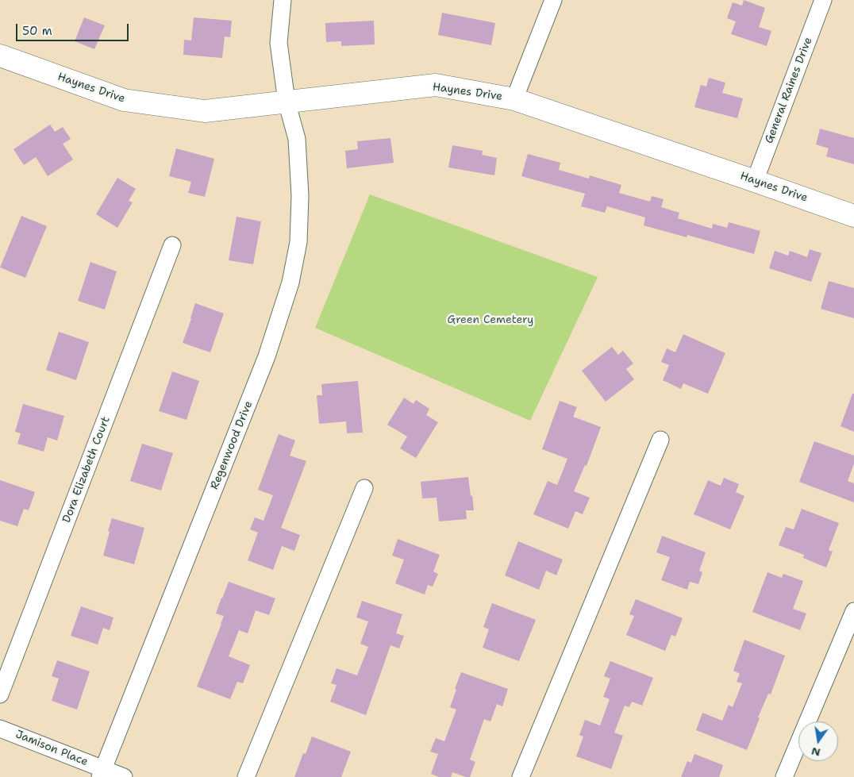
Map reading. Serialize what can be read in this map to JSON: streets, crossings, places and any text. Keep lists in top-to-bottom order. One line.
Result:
{"streets":{"street":["Haynes Drive","General Raines Drive","Regenwood Drive","Dora Elizabeth Court","Jamison Place"]},"crossings":[["Haynes Drive","General Raines Drive"],["Haynes Drive","Regenwood Drive"],["Regenwood Drive","Jamison Place"]],"parks":["Green Cemetery"],"scale_bar":"50 m","north":"bottom"}
